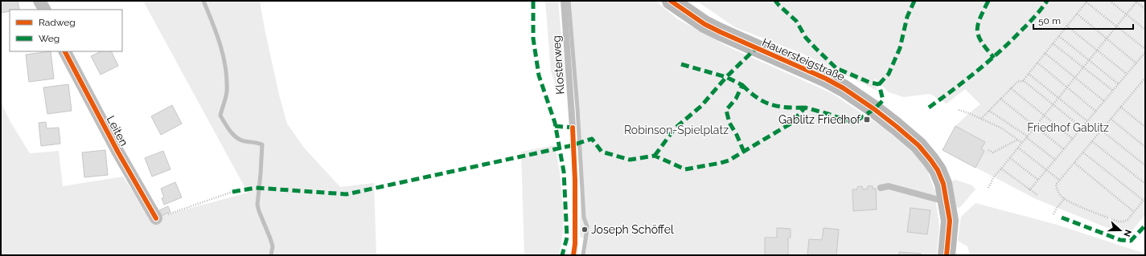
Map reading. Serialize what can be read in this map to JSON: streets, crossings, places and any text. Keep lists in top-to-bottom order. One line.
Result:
{"streets":{"street":["Hauersteigstraße","Leiten"],"lane":["Klosterweg"]},"parks":["Friedhof Gablitz","Robinson-Spielplatz"],"places":{"transit":["Gablitz Friedhof"],"other":["Joseph Schöffel"]},"legend":["Radweg","Weg"],"scale_bar":"50 m","north":"right"}
